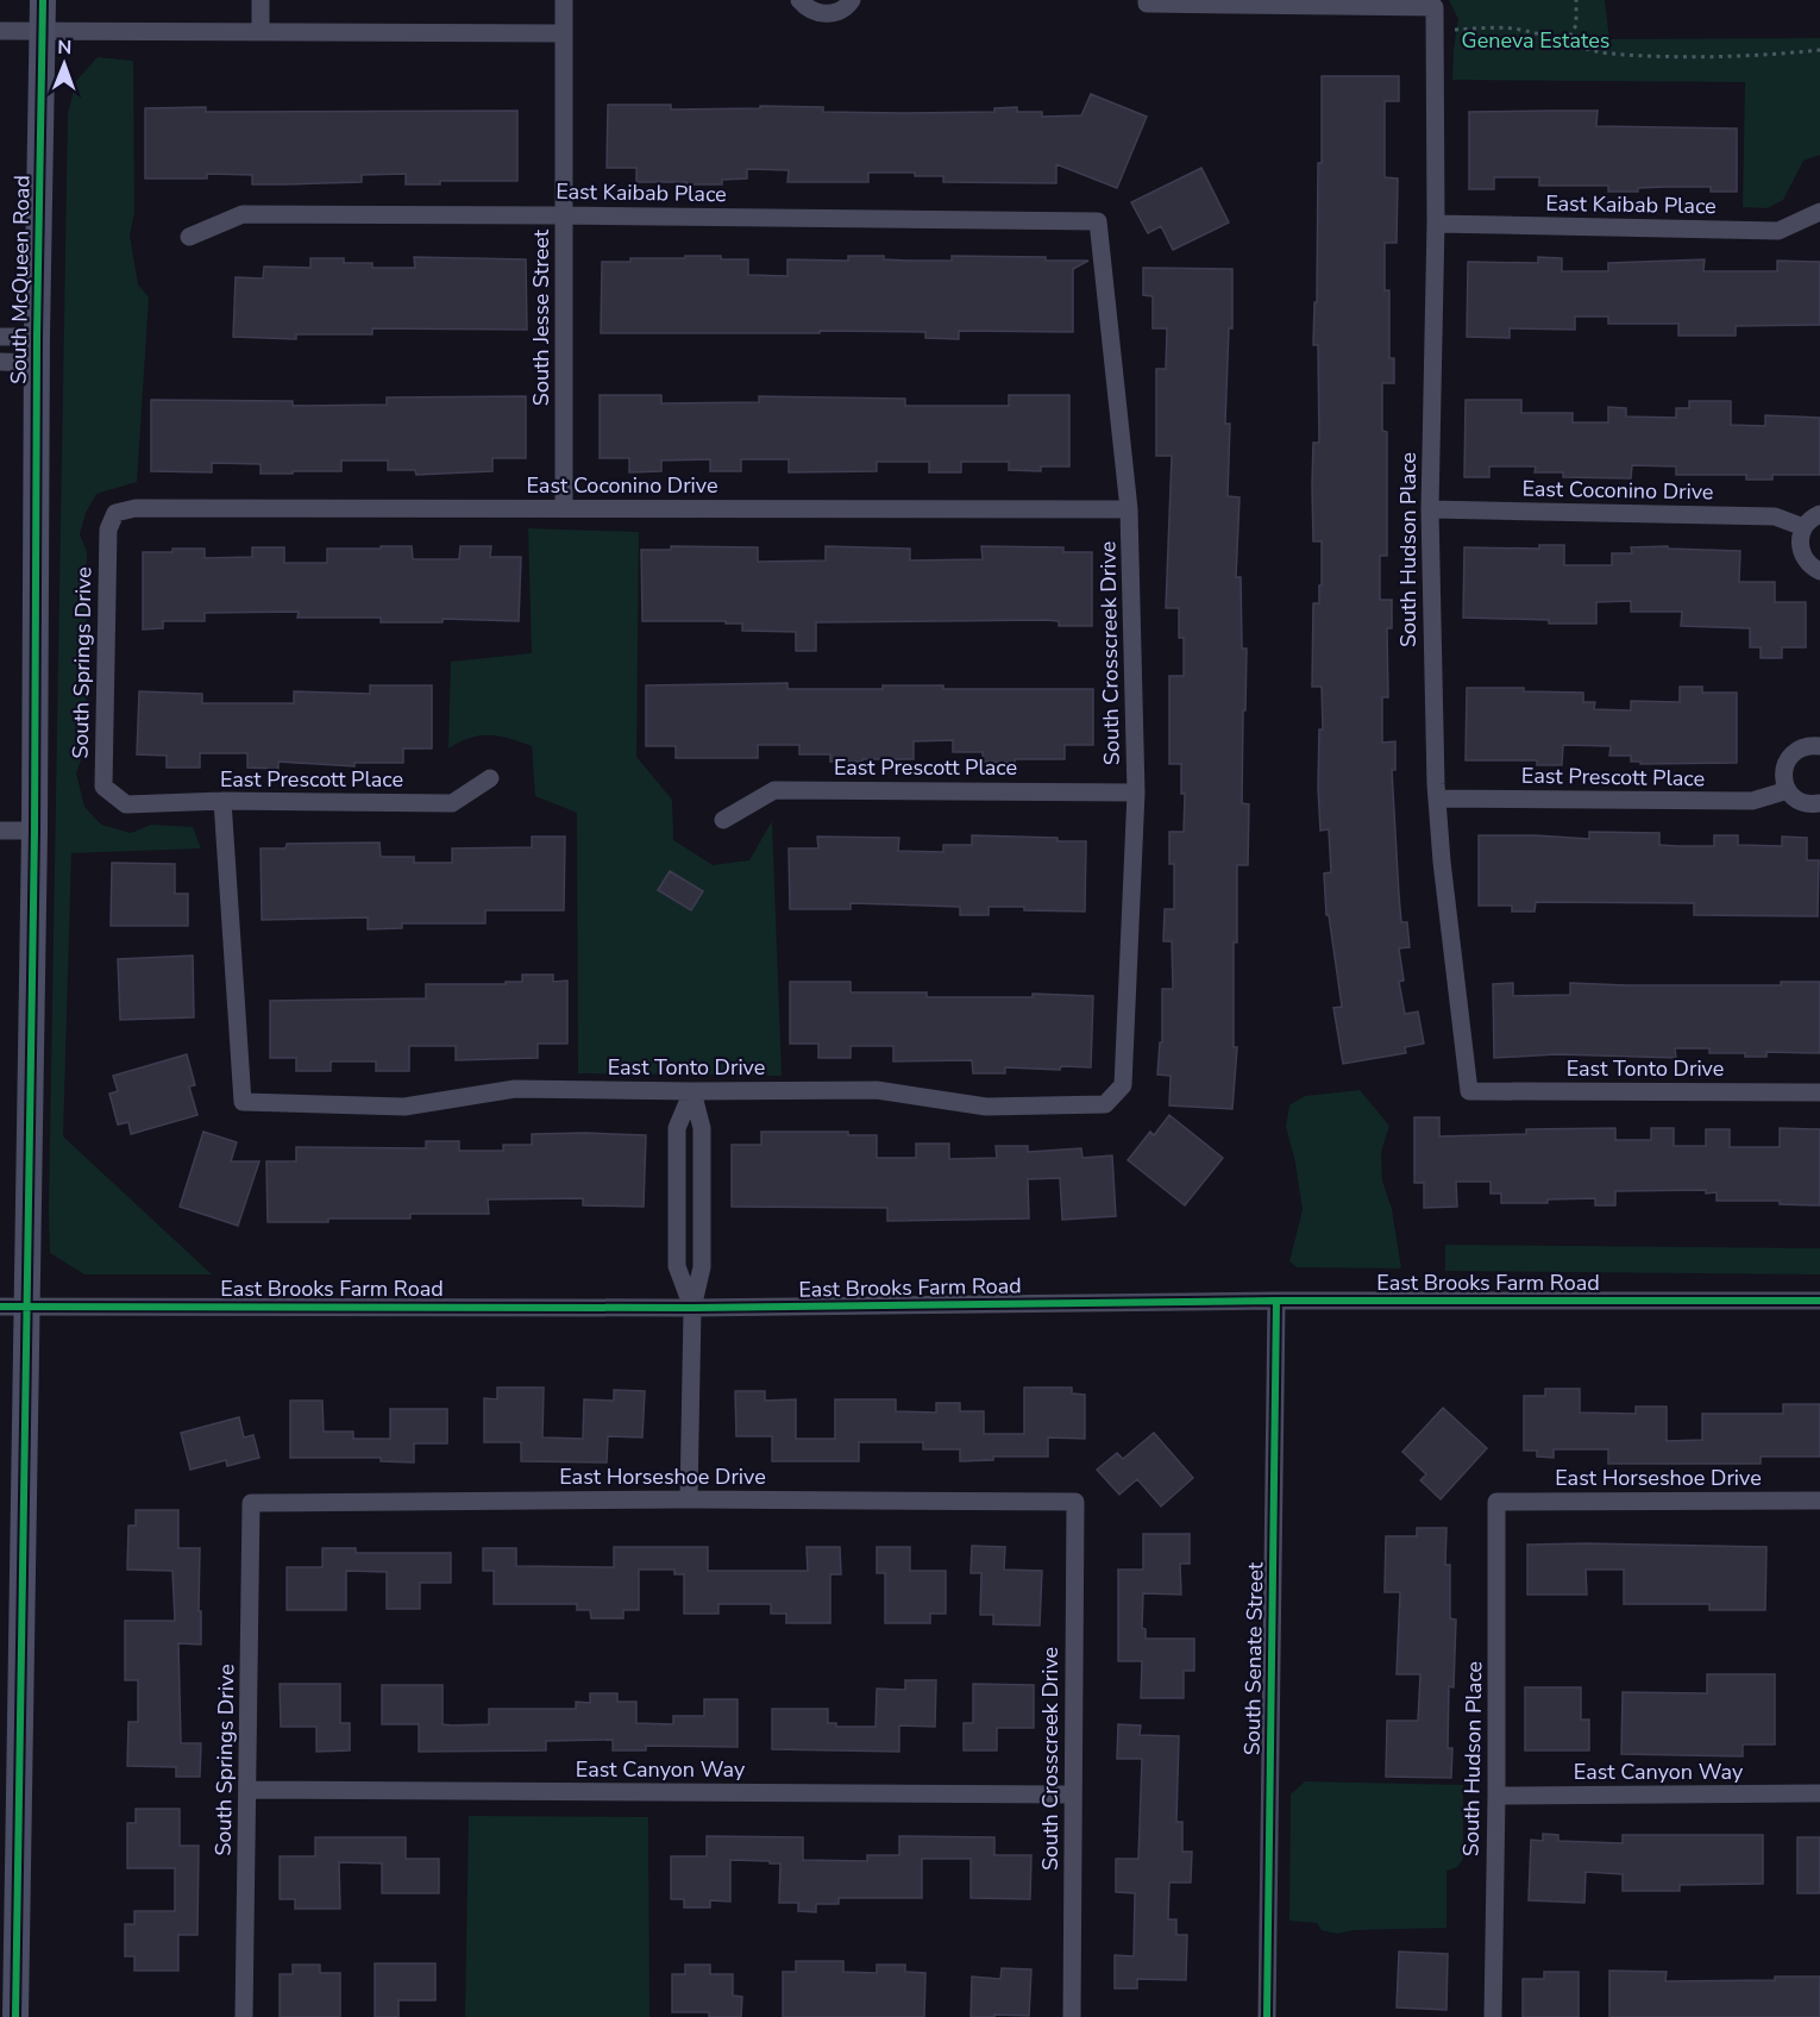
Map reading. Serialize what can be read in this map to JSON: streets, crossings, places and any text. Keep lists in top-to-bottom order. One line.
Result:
{"streets":{"main road":["South McQueen Road"],"street":["East Kaibab Place","South Jesse Street","East Coconino Drive","South Hudson Place","South Crosscreek Drive","South Springs Drive","East Prescott Place","East Tonto Drive","East Brooks Farm Road","East Horseshoe Drive","South Senate Street","East Canyon Way"]},"crossings":[["East Kaibab Place","South Jesse Street"],["East Kaibab Place","South Hudson Place"],["East Kaibab Place","South Crosscreek Drive"],["South McQueen Road","East Brooks Farm Road"],["South Jesse Street","East Coconino Drive"],["East Coconino Drive","South Hudson Place"],["East Coconino Drive","South Crosscreek Drive"],["East Coconino Drive","South Springs Drive"],["South Hudson Place","East Prescott Place"],["South Hudson Place","East Tonto Drive"],["South Hudson Place","East Horseshoe Drive"],["South Hudson Place","East Canyon Way"],["South Crosscreek Drive","East Prescott Place"],["South Crosscreek Drive","East Tonto Drive"],["South Crosscreek Drive","East Horseshoe Drive"],["South Crosscreek Drive","East Canyon Way"],["South Springs Drive","East Prescott Place"],["South Springs Drive","East Horseshoe Drive"],["South Springs Drive","East Canyon Way"],["East Prescott Place","East Tonto Drive"],["East Brooks Farm Road","South Senate Street"]],"parks":["Geneva Estates"],"north":"top"}
